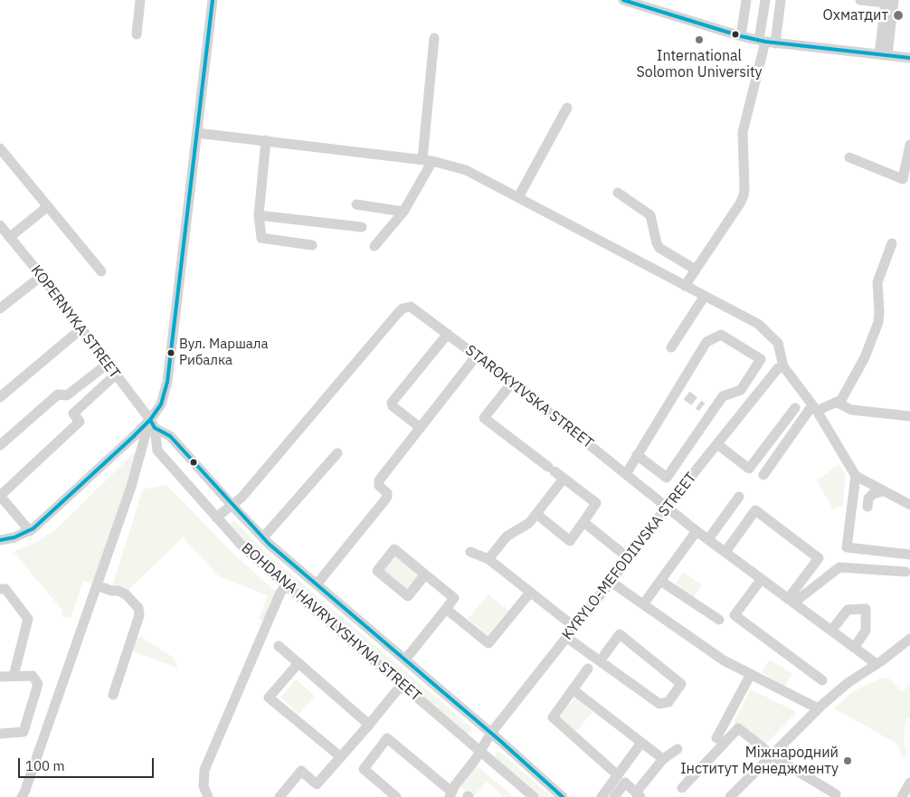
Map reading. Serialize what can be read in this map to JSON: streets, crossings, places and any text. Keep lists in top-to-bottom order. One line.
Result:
{"streets":{"street":["KOPERNYKA STREET","STAROKYIVSKA STREET","KYRYLO-MEFODIIVSKA STREET","BOHDANA HAVRYLYSHYNA STREET"]},"crossings":[["KOPERNYKA STREET","BOHDANA HAVRYLYSHYNA STREET"],["STAROKYIVSKA STREET","KYRYLO-MEFODIIVSKA STREET"],["STAROKYIVSKA STREET","BOHDANA HAVRYLYSHYNA STREET"],["KYRYLO-MEFODIIVSKA STREET","BOHDANA HAVRYLYSHYNA STREET"]],"places":["Охматдит","International Solomon University","Вул. Маршала Рибалка","Міжнародний Інститут Менеджменту"],"scale_bar":"100 m"}
